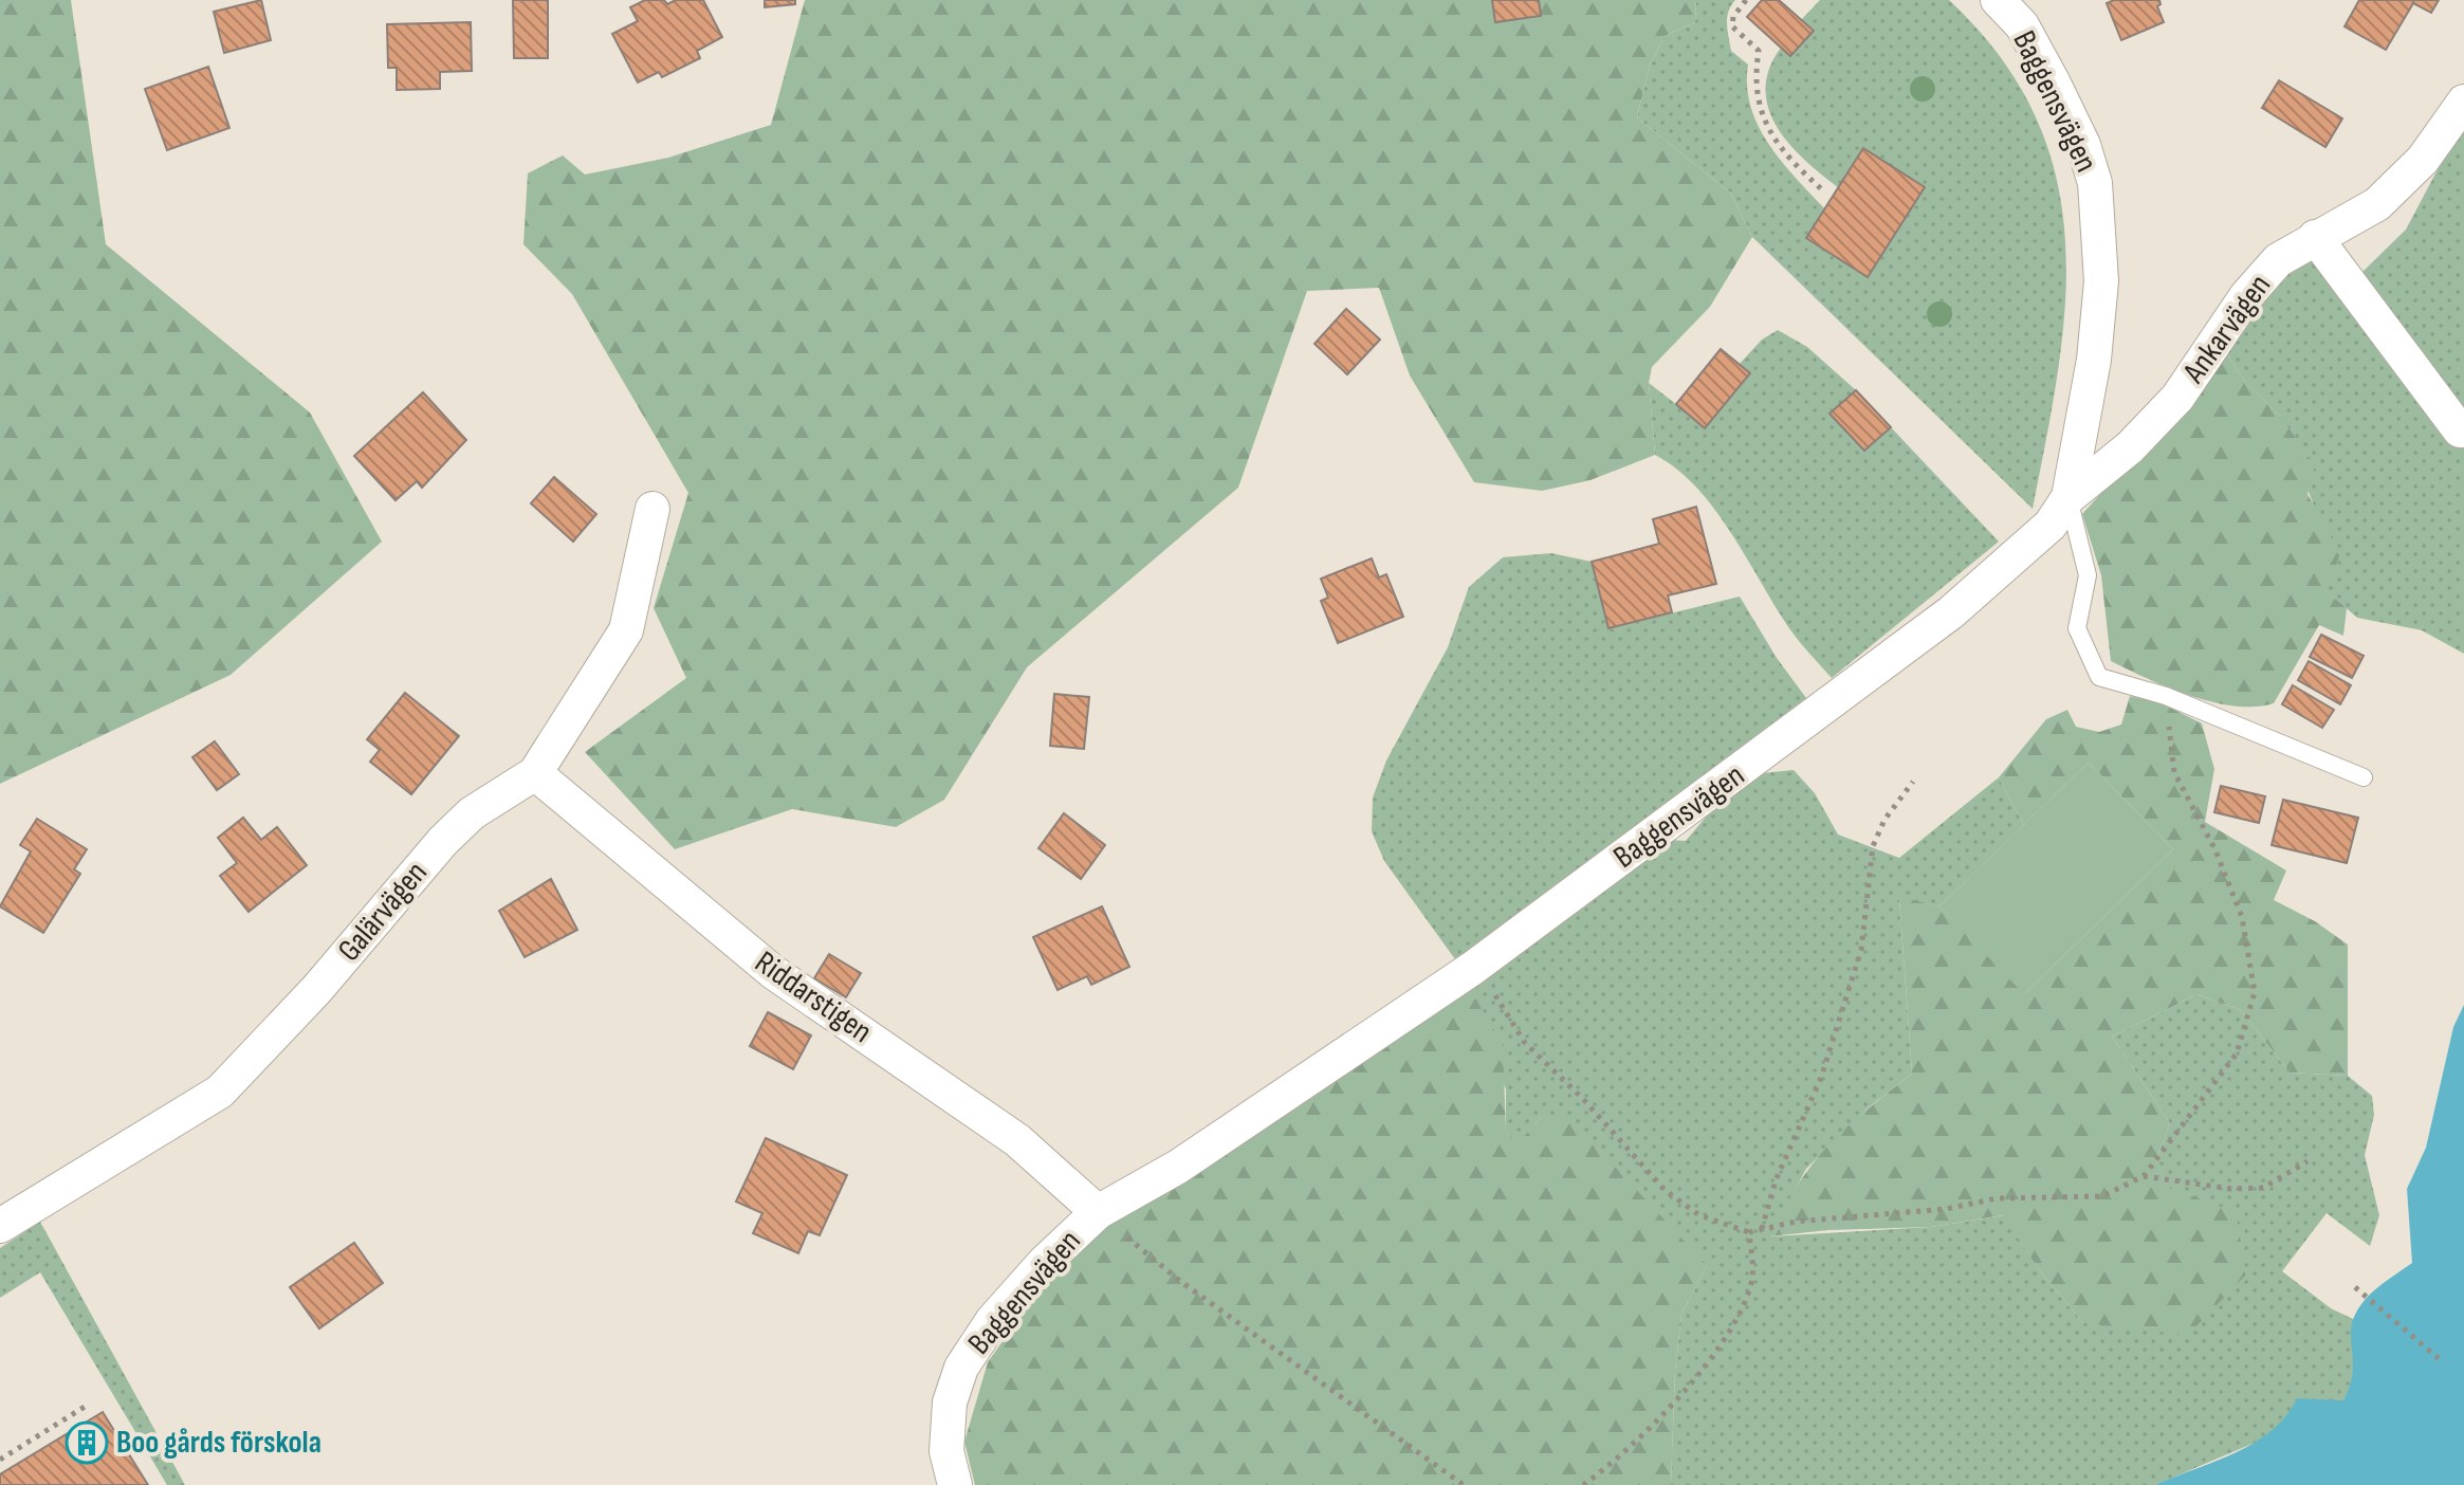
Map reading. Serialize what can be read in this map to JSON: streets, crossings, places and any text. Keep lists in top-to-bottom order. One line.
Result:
{"streets":{"street":["Baggensvägen","Ankarvägen","Galärvägen","Riddarstigen"]},"crossings":[["Baggensvägen","Ankarvägen"],["Baggensvägen","Riddarstigen"],["Galärvägen","Riddarstigen"]],"places":{"building":["Boo gårds förskola"]}}
